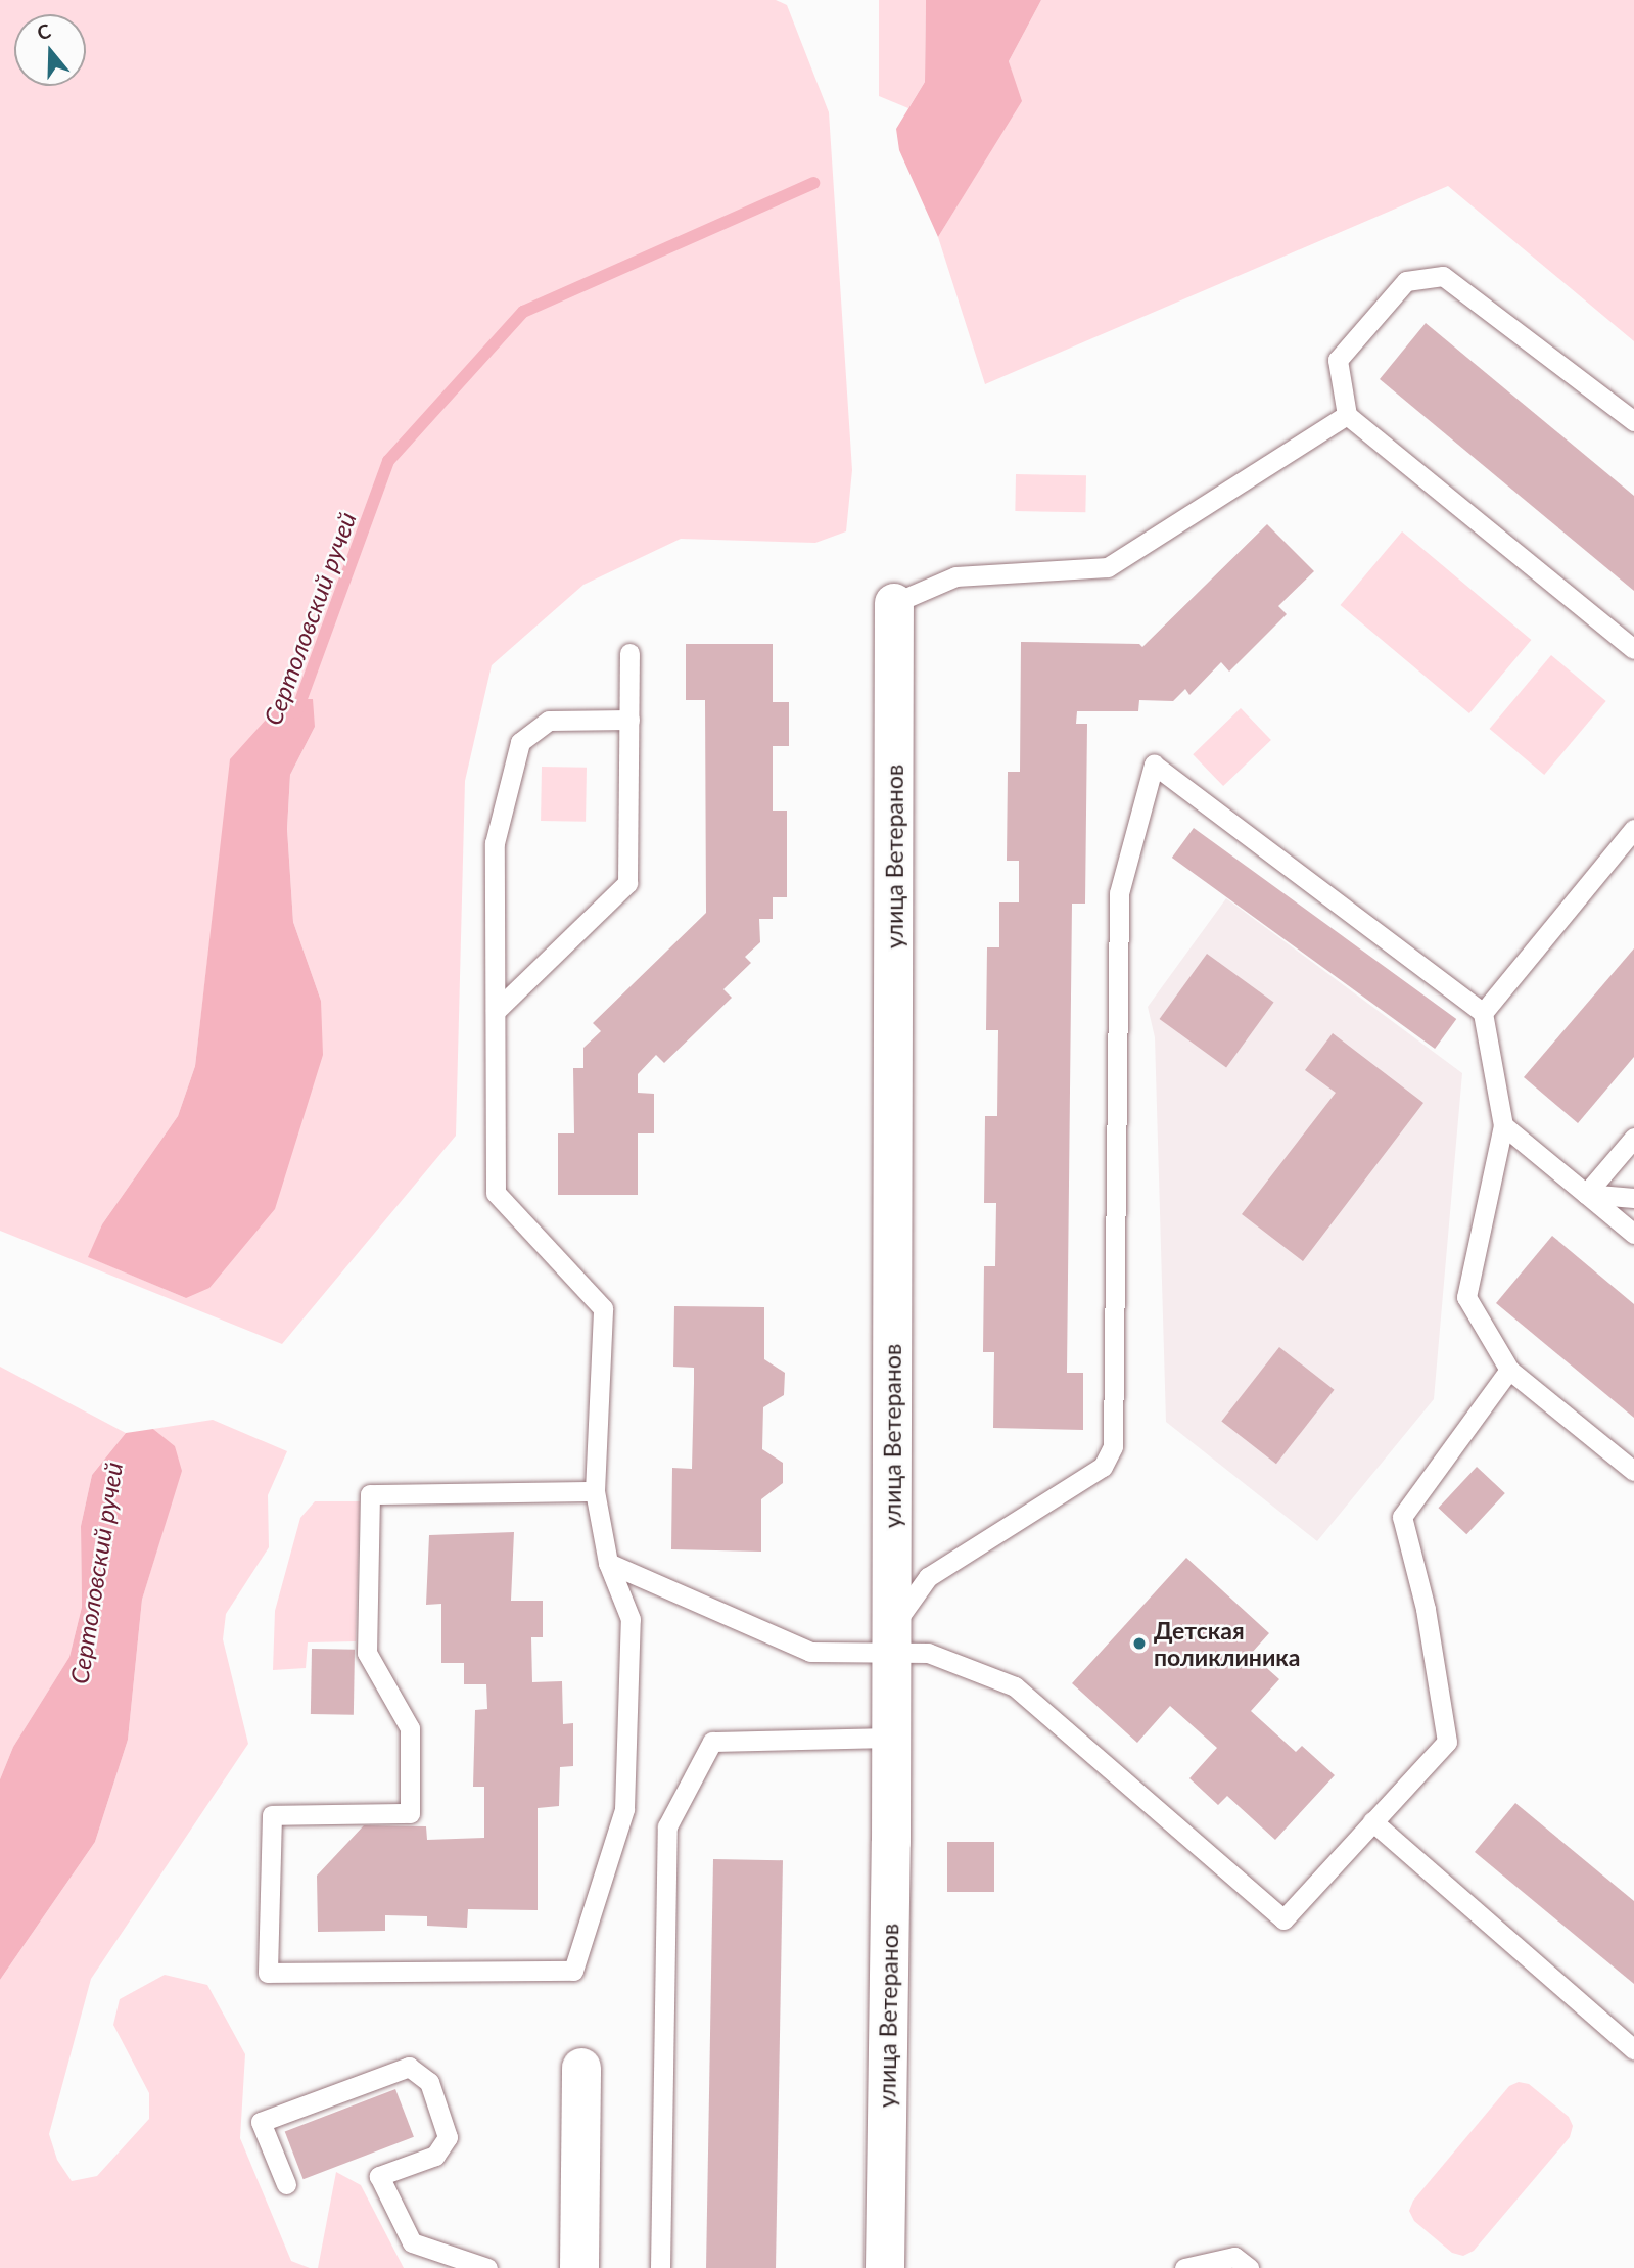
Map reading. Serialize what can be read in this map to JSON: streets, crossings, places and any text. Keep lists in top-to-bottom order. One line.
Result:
{"streets":{"street":["улица Ветеранов"]},"water":["Сертоловский ручей"],"places":["Детская поликлиника"],"north":"top"}
